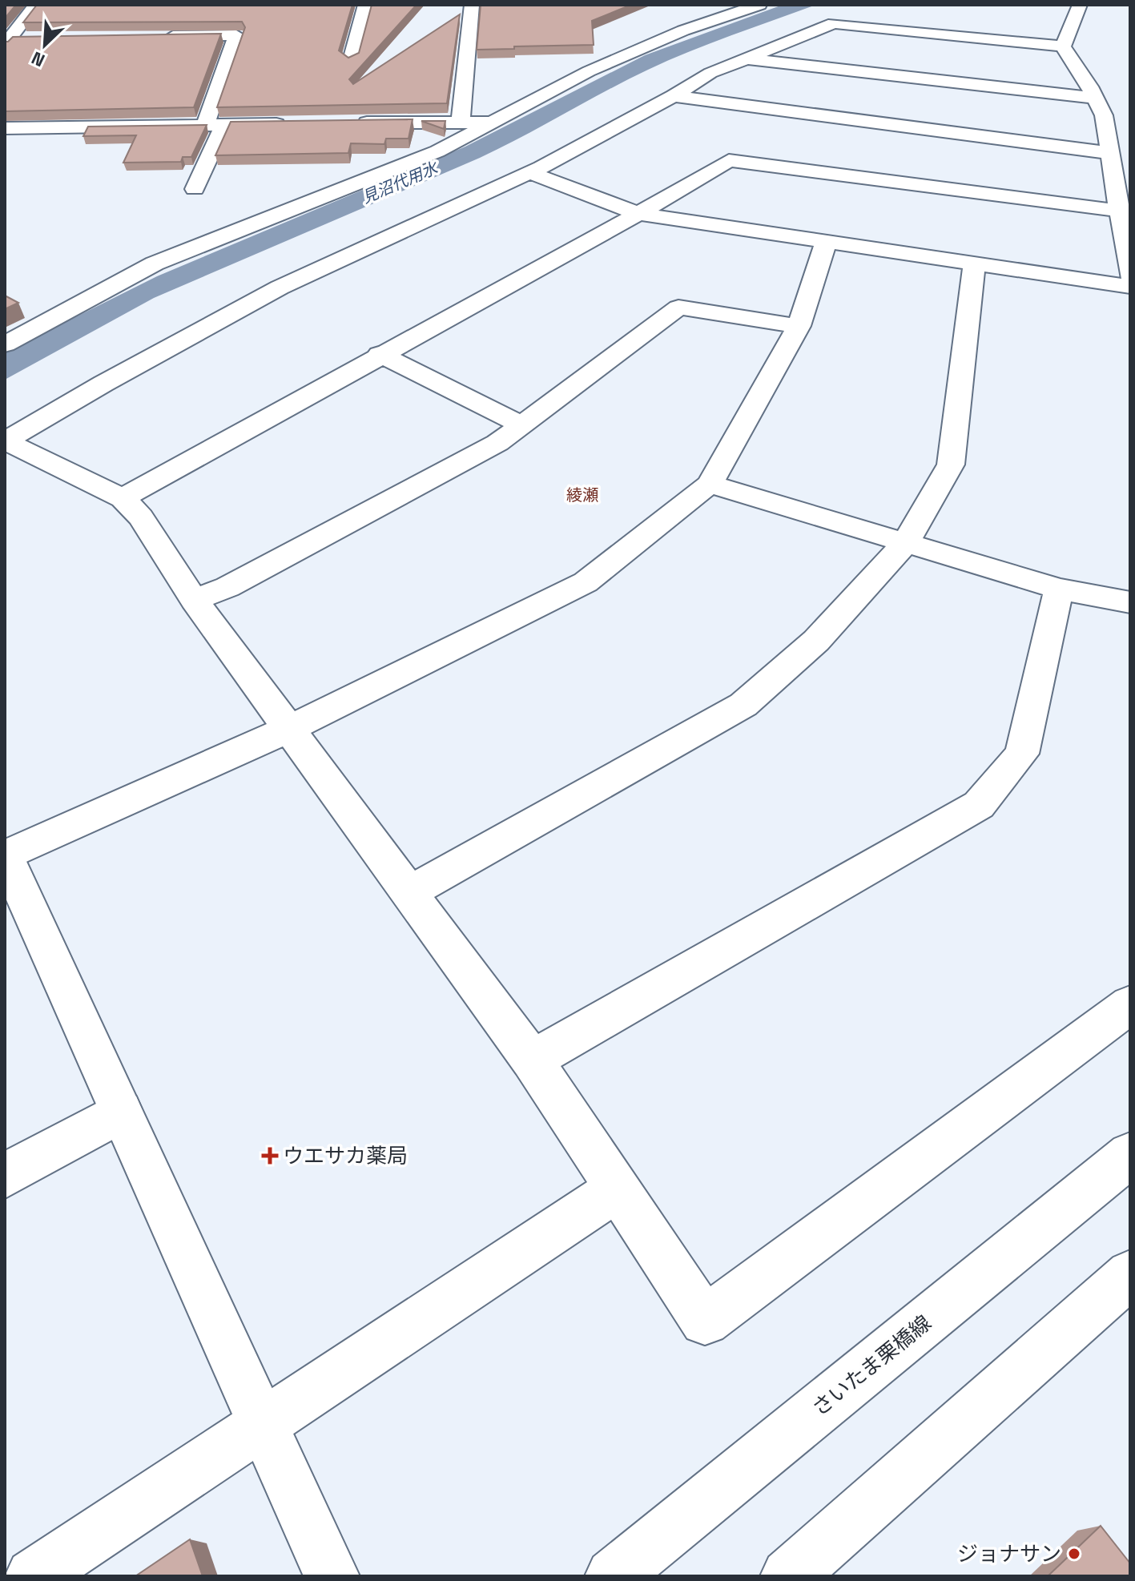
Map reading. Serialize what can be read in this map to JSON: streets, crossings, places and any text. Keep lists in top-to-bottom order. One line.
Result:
{"streets":{"street":["さいたま栗橋線"]},"districts":["綾瀬"],"water":["見沼代用水"],"places":{"health":["ウエサカ薬局"],"other":["ジョナサン"]},"north":"bottom left"}
